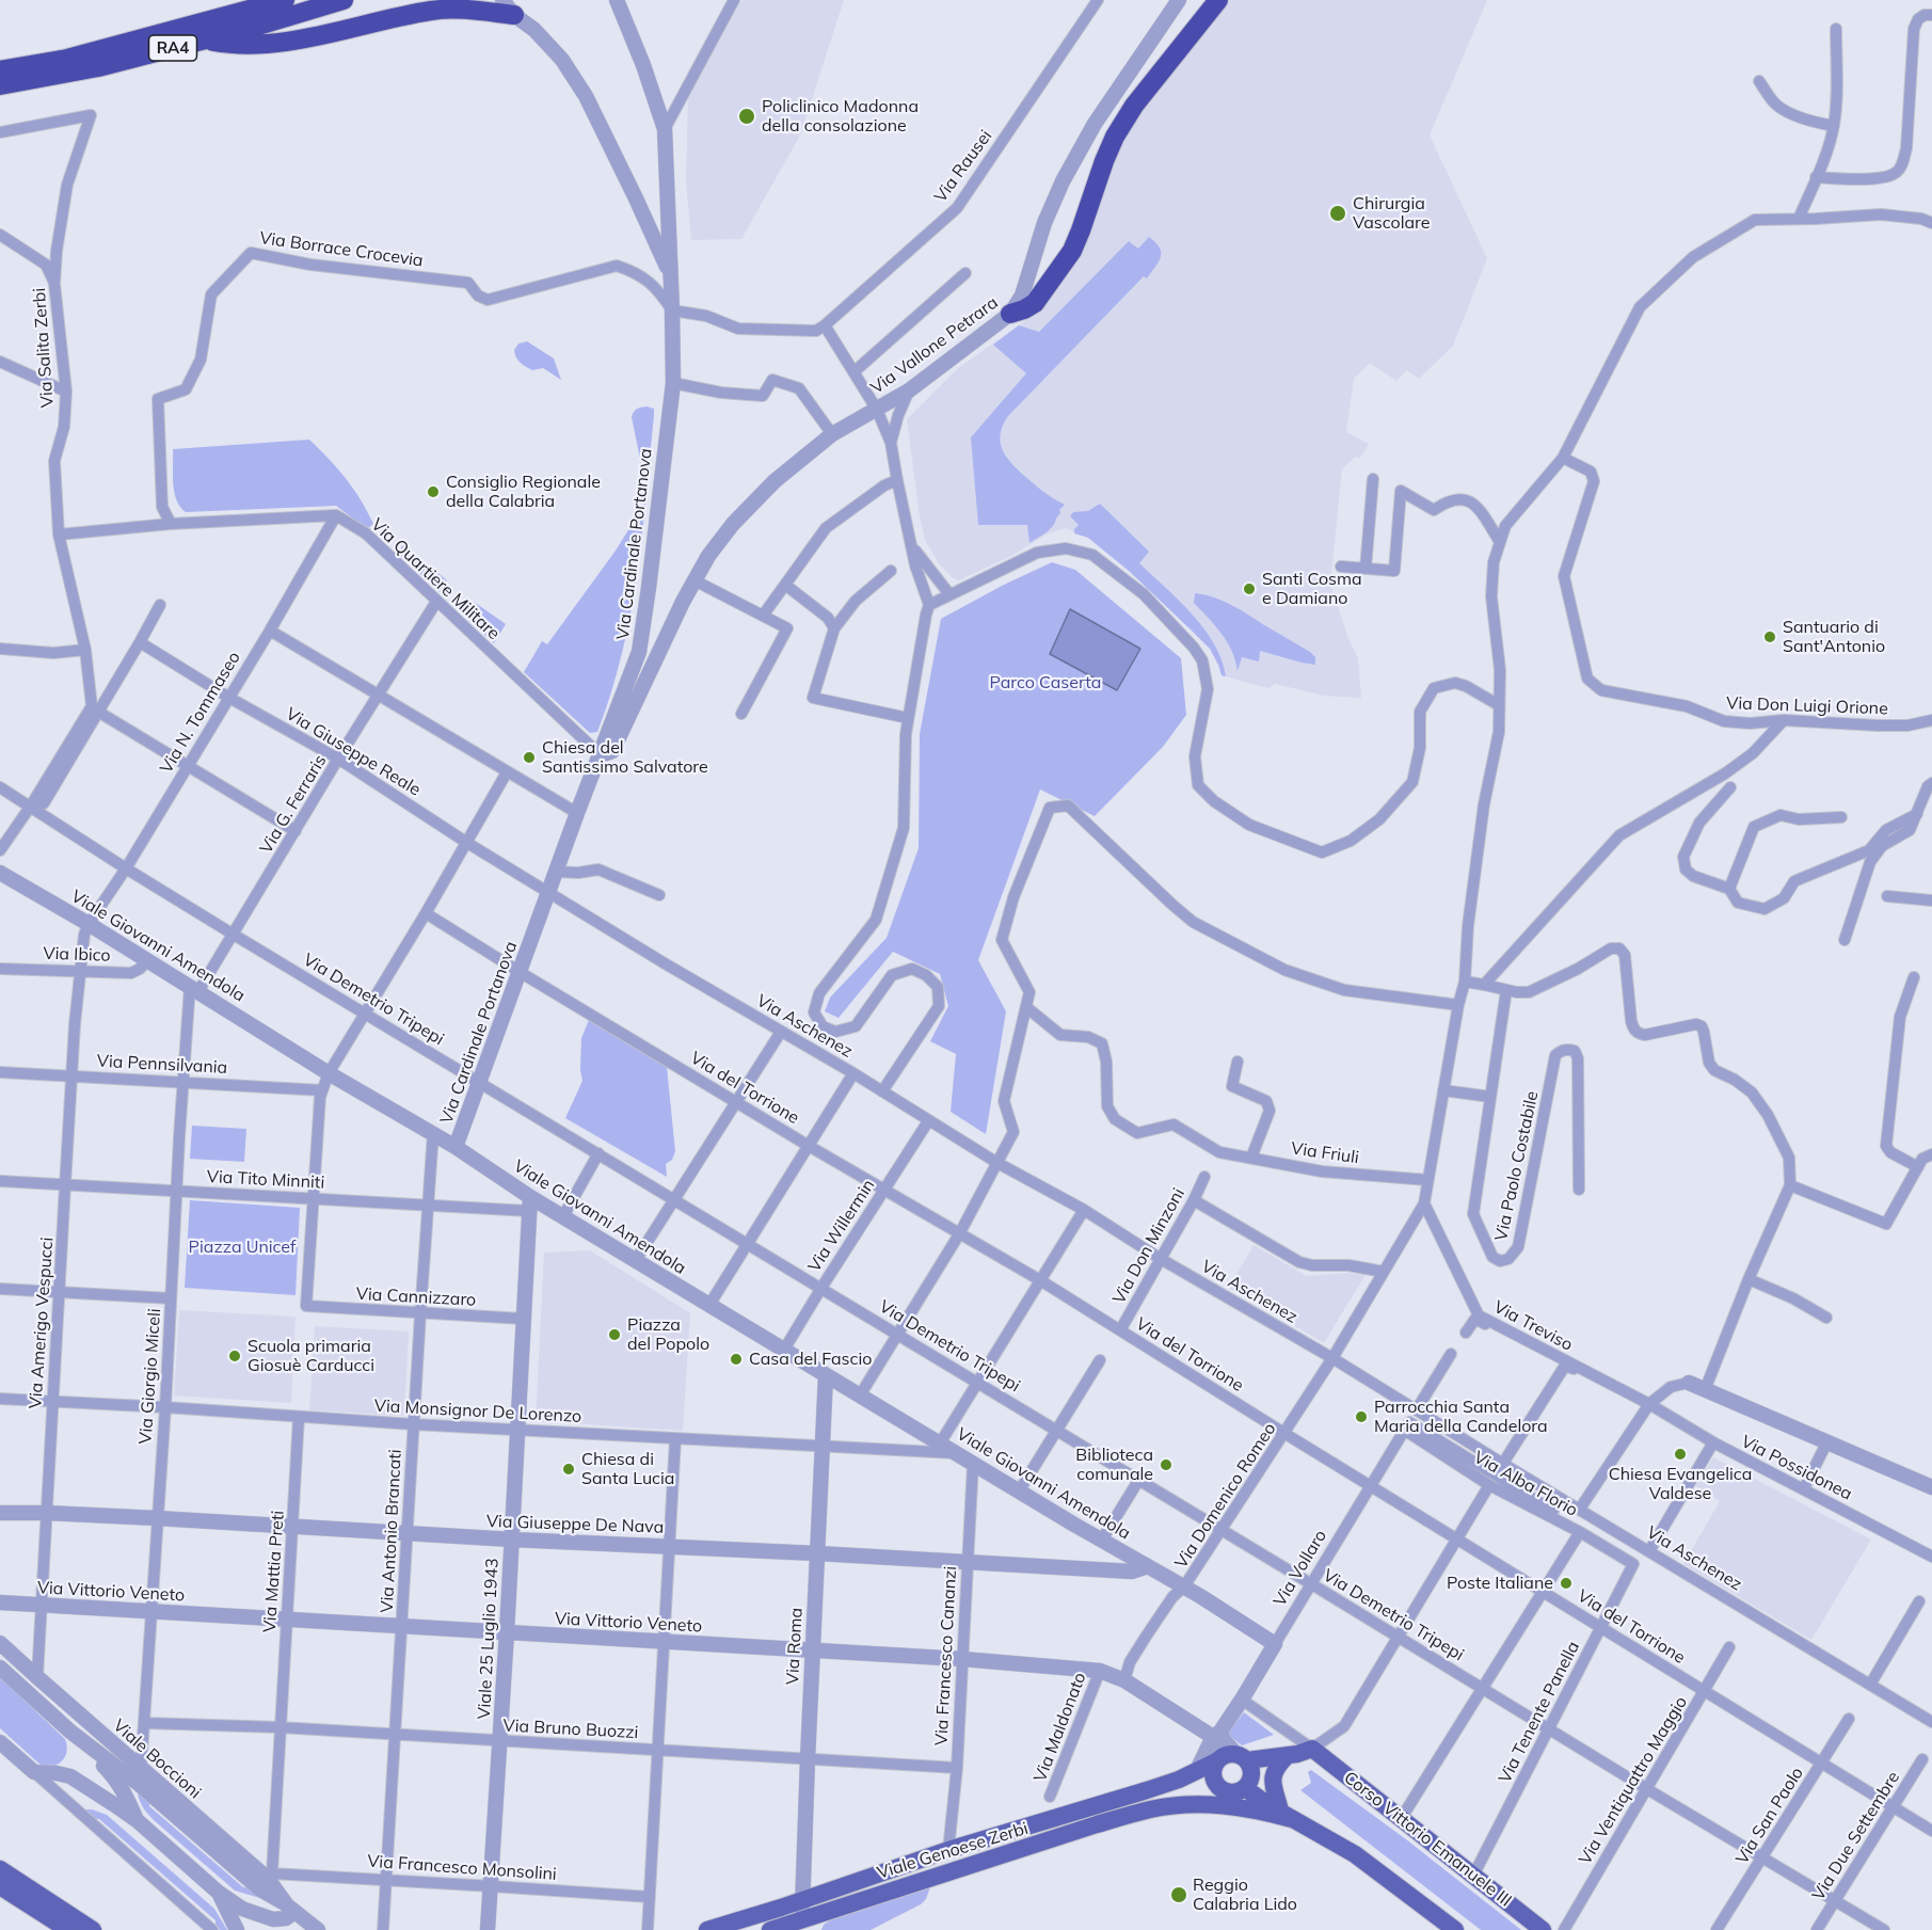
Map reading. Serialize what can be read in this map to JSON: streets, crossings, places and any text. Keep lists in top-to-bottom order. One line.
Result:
{"streets":{"highway":["RA4"],"main road":["Corso Vittorio Emanuele III","Viale Genoese Zerbi"],"street":["Via Rausei","Via Borrace Crocevia","Via Vallone Petrara","Via Salita Zerbi","Via Cardinale Portanova","Via Quartiere Militare","Via Don Luigi Orione","Via N. Tommaseo","Via Giuseppe Reale","Via G. Ferraris","Viale Giovanni Amendola","Via Ibico","Via Demetrio Tripepi","Via Aschenez","Via Pennsilvania","Via del Torrione","Via Friuli","Via Paolo Costabile","Via Tito Minniti","Via Willermin","Via Don Minzoni","Via Cannizzaro","Via Amerigo Vespucci","Via Treviso","Via Giorgio Miceli","Via Monsignor De Lorenzo","Via Possidonea","Via Alba Florio","Via Domenico Romeo","Via Giuseppe De Nava","Via Antonio Brancati","Via Vollaro","Via Mattia Preti","Via Vittorio Veneto","Viale 25 Luglio 1943","Via Roma","Via Francesco Cananzi","Via Tenente Panella","Via Maldonato","Via Bruno Buozzi","Viale Boccioni","Via Ventiquattro Maggio","Via San Paolo","Via Due Settembre","Via Francesco Monsolini"]},"crossings":[["Via Borrace Crocevia","Via Cardinale Portanova"],["Via Vallone Petrara","Via Cardinale Portanova"],["Via Vallone Petrara","Via Quartiere Militare"],["Via Salita Zerbi","Via Demetrio Tripepi"],["Via Cardinale Portanova","Via Quartiere Militare"],["Via Cardinale Portanova","Via Giuseppe Reale"],["Via Cardinale Portanova","Viale Giovanni Amendola"],["Via Cardinale Portanova","Via Demetrio Tripepi"],["Via Cardinale Portanova","Via Aschenez"],["Via Cardinale Portanova","Via del Torrione"],["Via Quartiere Militare","Via N. Tommaseo"],["Via Quartiere Militare","Via G. Ferraris"],["Via N. Tommaseo","Via Giuseppe Reale"],["Via N. Tommaseo","Viale Giovanni Amendola"],["Via N. Tommaseo","Via Demetrio Tripepi"],["Via N. Tommaseo","Via Amerigo Vespucci"],["Via Giuseppe Reale","Via G. Ferraris"],["Via Giuseppe Reale","Via Aschenez"],["Via G. Ferraris","Viale Giovanni Amendola"],["Via G. Ferraris","Via Demetrio Tripepi"],["Via G. Ferraris","Via Giorgio Miceli"],["Viale Giovanni Amendola","Via Ibico"],["Viale Giovanni Amendola","Via Tito Minniti"],["Viale Giovanni Amendola","Via Willermin"],["Viale Giovanni Amendola","Via Amerigo Vespucci"],["Viale Giovanni Amendola","Via Giorgio Miceli"],["Viale Giovanni Amendola","Via Monsignor De Lorenzo"],["Viale Giovanni Amendola","Via Domenico Romeo"],["Viale Giovanni Amendola","Via Giuseppe De Nava"],["Viale Giovanni Amendola","Via Antonio Brancati"],["Viale Giovanni Amendola","Via Vollaro"],["Viale Giovanni Amendola","Viale 25 Luglio 1943"],["Viale Giovanni Amendola","Via Roma"],["Viale Giovanni Amendola","Via Francesco Cananzi"],["Via Ibico","Via Amerigo Vespucci"],["Via Demetrio Tripepi","Via Willermin"],["Via Demetrio Tripepi","Via Domenico Romeo"],["Via Demetrio Tripepi","Via Vollaro"],["Via Demetrio Tripepi","Via Tenente Panella"],["Via Demetrio Tripepi","Via Ventiquattro Maggio"],["Via Demetrio Tripepi","Via San Paolo"],["Via Demetrio Tripepi","Via Due Settembre"],["Via Aschenez","Via Willermin"],["Via Aschenez","Via Don Minzoni"],["Via Aschenez","Via Domenico Romeo"],["Via Pennsilvania","Via Amerigo Vespucci"],["Via Pennsilvania","Via Giorgio Miceli"],["Via del Torrione","Via Willermin"],["Via del Torrione","Via Don Minzoni"],["Via del Torrione","Via Domenico Romeo"],["Via del Torrione","Via Vollaro"],["Via del Torrione","Via Tenente Panella"],["Via del Torrione","Via Ventiquattro Maggio"],["Via del Torrione","Via San Paolo"],["Via del Torrione","Via Due Settembre"],["Via Tito Minniti","Via Cannizzaro"],["Via Tito Minniti","Via Amerigo Vespucci"],["Via Tito Minniti","Via Giorgio Miceli"],["Via Tito Minniti","Via Antonio Brancati"],["Via Tito Minniti","Viale 25 Luglio 1943"],["Via Cannizzaro","Via Antonio Brancati"],["Via Cannizzaro","Viale 25 Luglio 1943"],["Via Amerigo Vespucci","Via Monsignor De Lorenzo"],["Via Amerigo Vespucci","Via Giuseppe De Nava"],["Via Amerigo Vespucci","Via Vittorio Veneto"],["Via Amerigo Vespucci","Viale Boccioni"],["Via Treviso","Via Possidonea"],["Via Treviso","Via Domenico Romeo"],["Via Giorgio Miceli","Via Monsignor De Lorenzo"],["Via Giorgio Miceli","Via Giuseppe De Nava"],["Via Giorgio Miceli","Via Vittorio Veneto"],["Via Giorgio Miceli","Via Bruno Buozzi"],["Via Giorgio Miceli","Viale Boccioni"],["Via Monsignor De Lorenzo","Via Antonio Brancati"],["Via Monsignor De Lorenzo","Via Mattia Preti"],["Via Monsignor De Lorenzo","Viale 25 Luglio 1943"],["Via Monsignor De Lorenzo","Via Roma"],["Via Alba Florio","Via Vollaro"],["Via Alba Florio","Via Tenente Panella"],["Via Domenico Romeo","Via Vittorio Veneto"],["Via Giuseppe De Nava","Via Antonio Brancati"],["Via Giuseppe De Nava","Via Mattia Preti"],["Via Giuseppe De Nava","Viale 25 Luglio 1943"],["Via Giuseppe De Nava","Via Roma"],["Via Giuseppe De Nava","Via Francesco Cananzi"],["Via Antonio Brancati","Via Vittorio Veneto"],["Via Antonio Brancati","Via Bruno Buozzi"],["Via Antonio Brancati","Via Francesco Monsolini"],["Via Vollaro","Via Vittorio Veneto"],["Via Vollaro","Corso Vittorio Emanuele III"],["Via Mattia Preti","Via Vittorio Veneto"],["Via Mattia Preti","Via Bruno Buozzi"],["Via Mattia Preti","Viale Boccioni"],["Via Mattia Preti","Via Francesco Monsolini"],["Via Vittorio Veneto","Viale 25 Luglio 1943"],["Via Vittorio Veneto","Via Roma"],["Via Vittorio Veneto","Via Francesco Cananzi"],["Via Vittorio Veneto","Via Maldonato"],["Viale 25 Luglio 1943","Via Bruno Buozzi"],["Viale 25 Luglio 1943","Via Francesco Monsolini"],["Via Roma","Via Bruno Buozzi"],["Via Roma","Viale Genoese Zerbi"],["Via Francesco Cananzi","Via Bruno Buozzi"],["Via Francesco Cananzi","Viale Genoese Zerbi"],["Via Tenente Panella","Corso Vittorio Emanuele III"],["Viale Boccioni","Via Francesco Monsolini"]],"parks":["Parco Caserta","Piazza Unicef"],"places":["Policlinico Madonna della consolazione","Chirurgia Vascolare","Consiglio Regionale della Calabria","Santi Cosma e Damiano","Santuario di Sant'Antonio","Chiesa del Santissimo Salvatore","Piazza del Popolo","Scuola primaria Giosuè Carducci","Casa del Fascio","Parrocchia Santa Maria della Candelora","Chiesa Evangelica Valdese","Biblioteca comunale","Chiesa di Santa Lucia","Poste Italiane","Reggio Calabria Lido"]}
